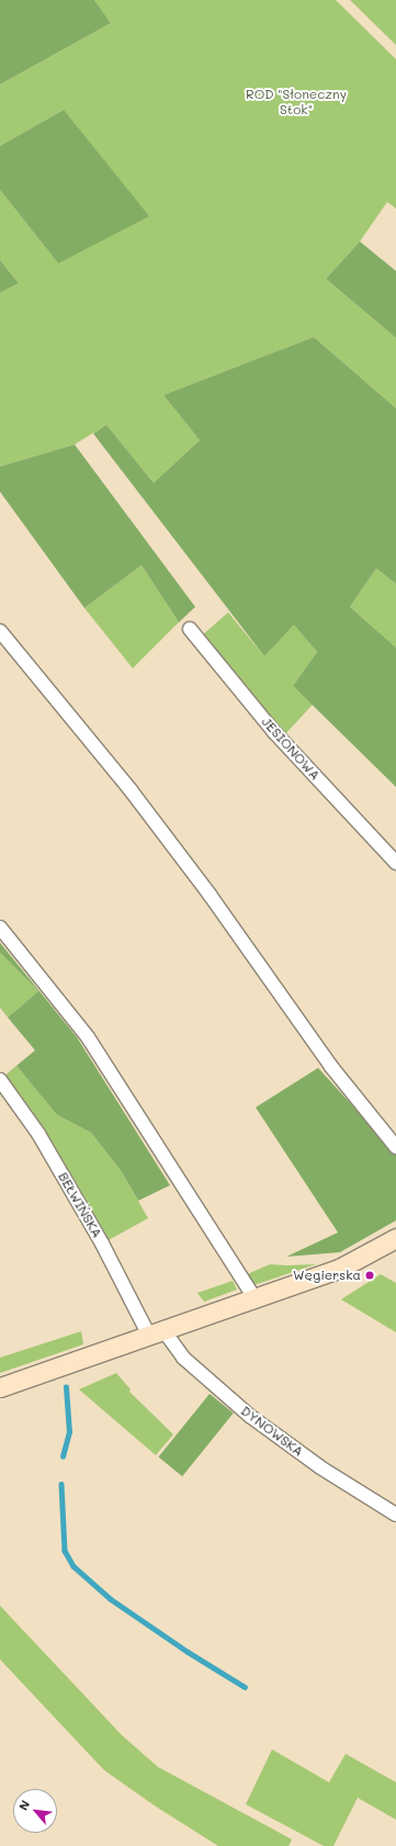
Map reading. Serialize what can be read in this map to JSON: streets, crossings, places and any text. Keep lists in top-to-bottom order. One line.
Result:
{"streets":{"street":["JESIONOWA","BEŁWIŃSKA","DYNOWSKA"]},"crossings":[["BEŁWIŃSKA","DYNOWSKA"]],"parks":["ROD \"Słoneczny Stok\""],"places":["Węgierska"],"north":"top left"}
